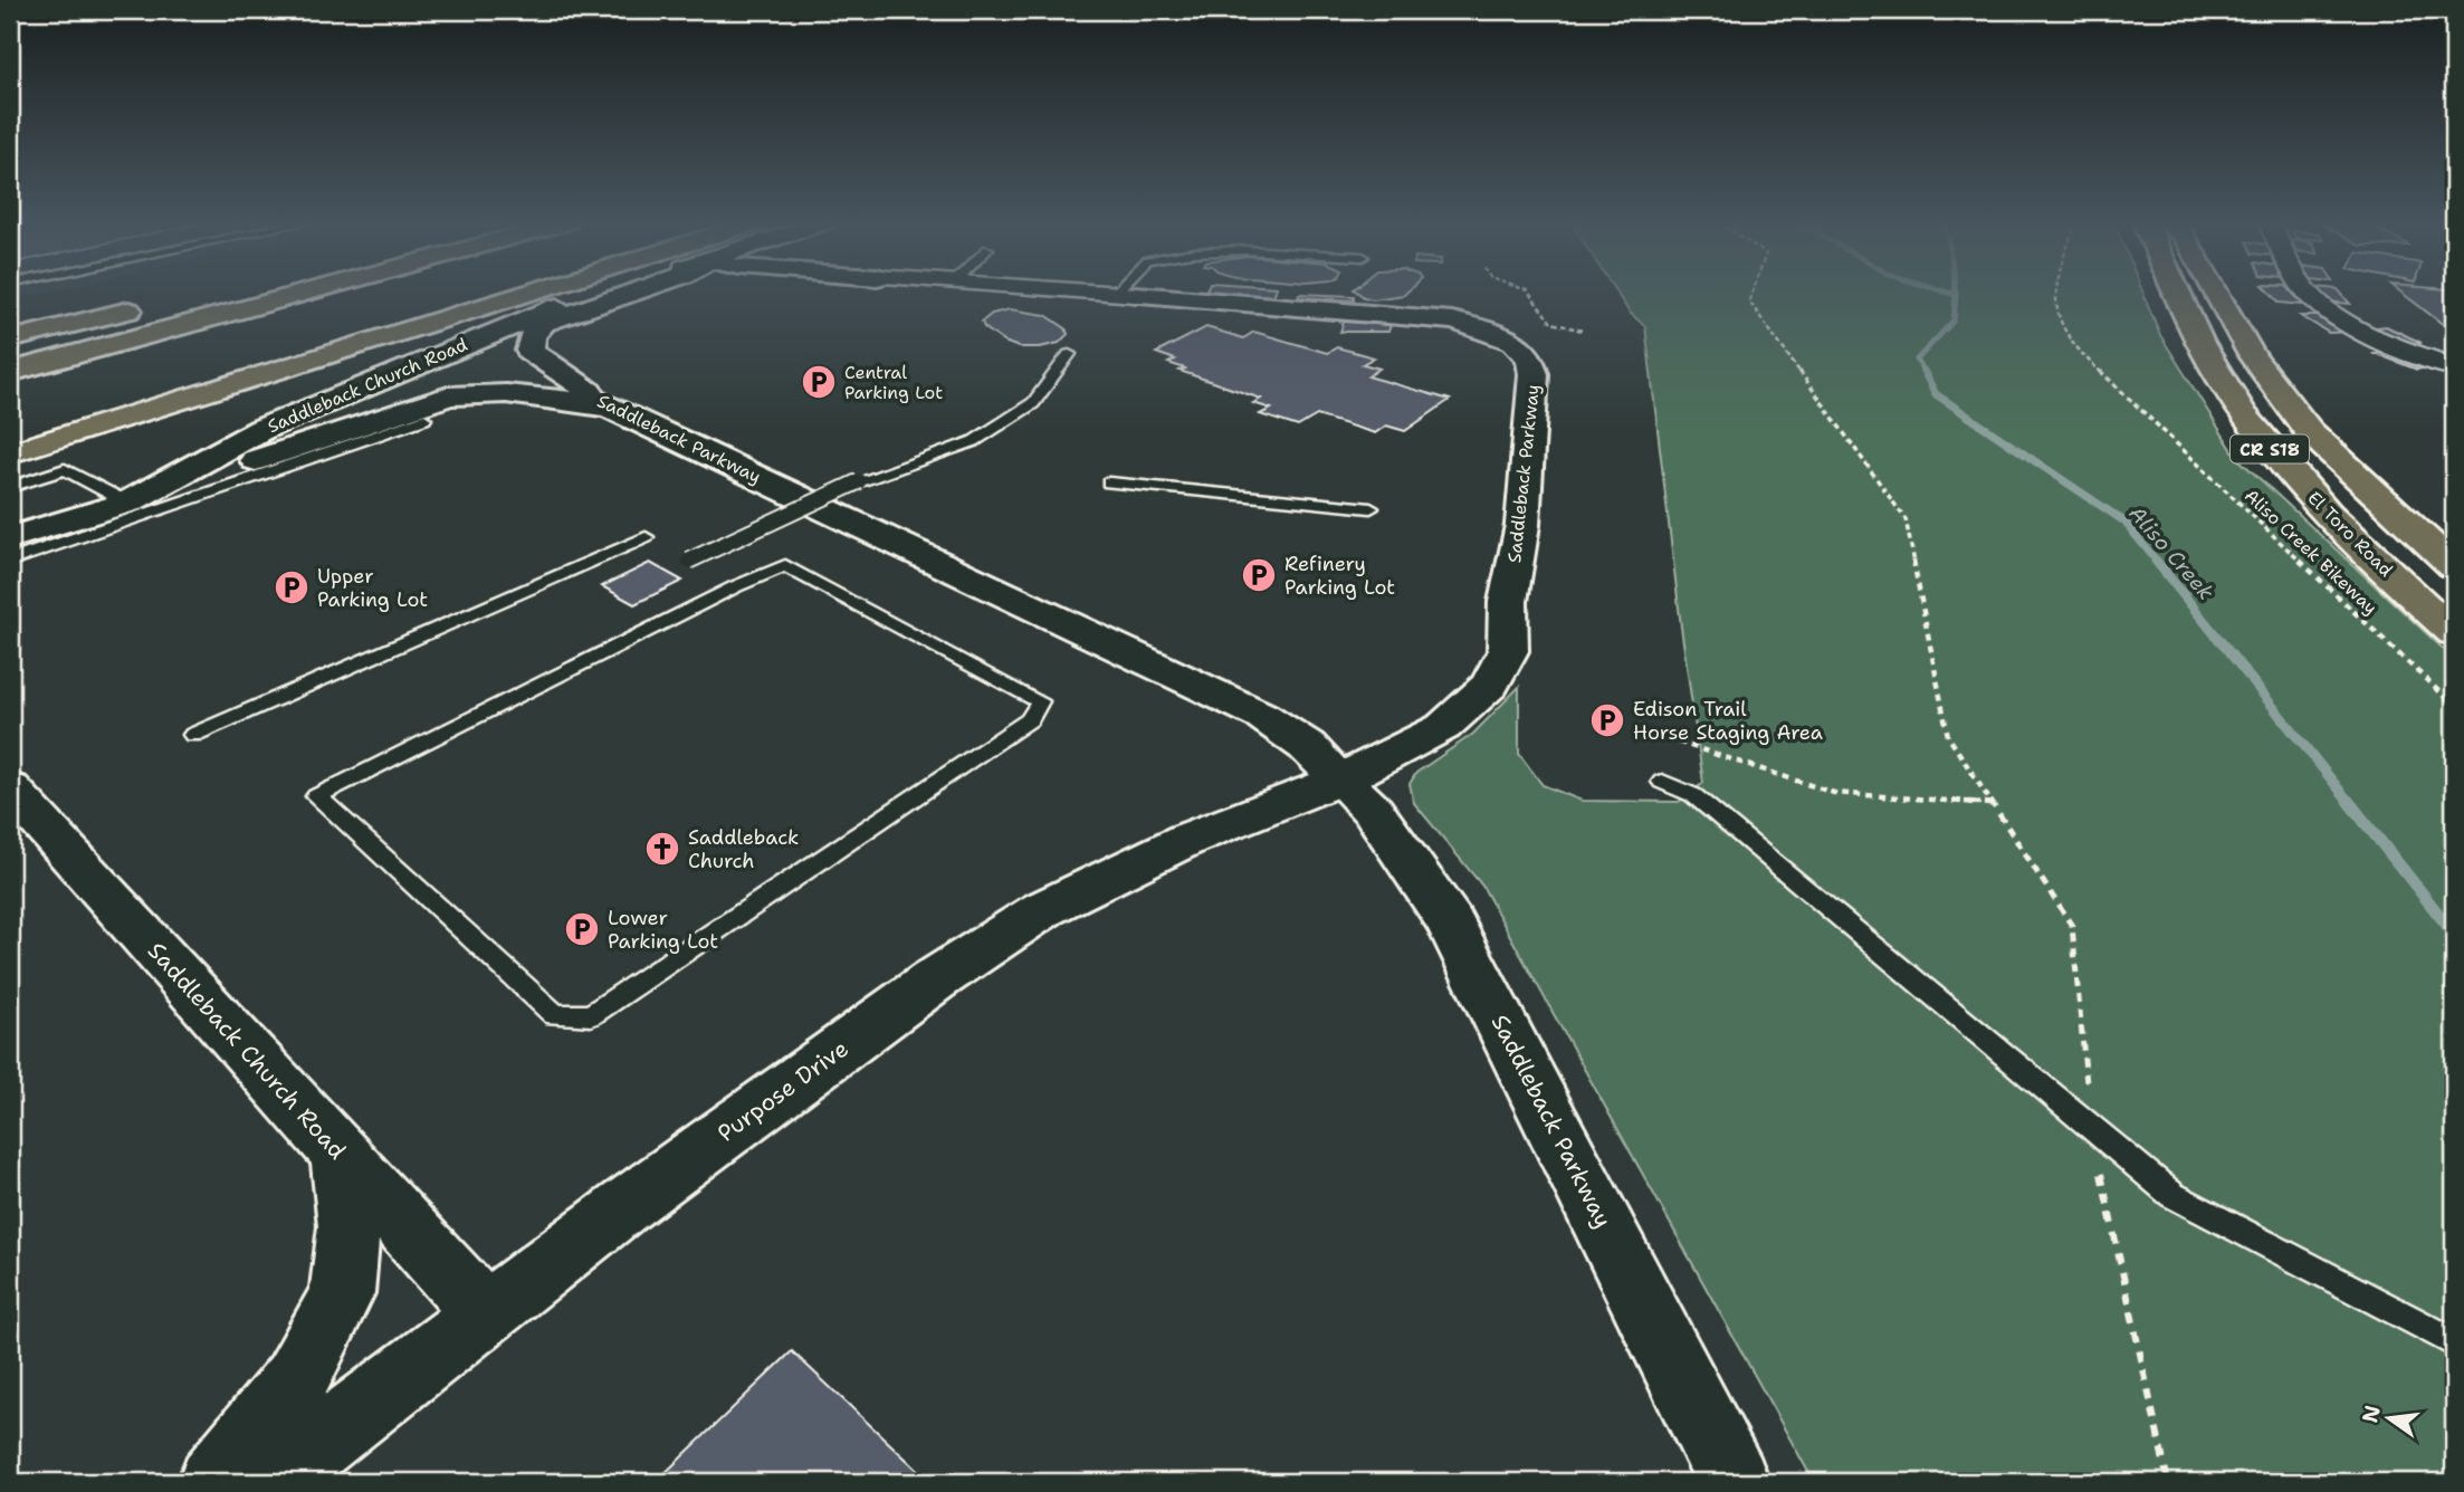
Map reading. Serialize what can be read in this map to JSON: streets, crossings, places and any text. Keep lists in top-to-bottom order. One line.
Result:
{"streets":{"main road":["Saddleback Church Road","Saddleback Parkway","CR S18","El Toro Road","Purpose Drive"],"path":["Aliso Creek Bikeway"]},"crossings":[["Saddleback Church Road","Purpose Drive"],["Saddleback Parkway","Purpose Drive"]],"water":["Aliso Creek"],"places":{"parking":["Central Parking Lot","Refinery Parking Lot","Upper Parking Lot","Edison Trail Horse Staging Area","Lower Parking Lot"],"church":["Saddleback Church"]},"north":"left"}
